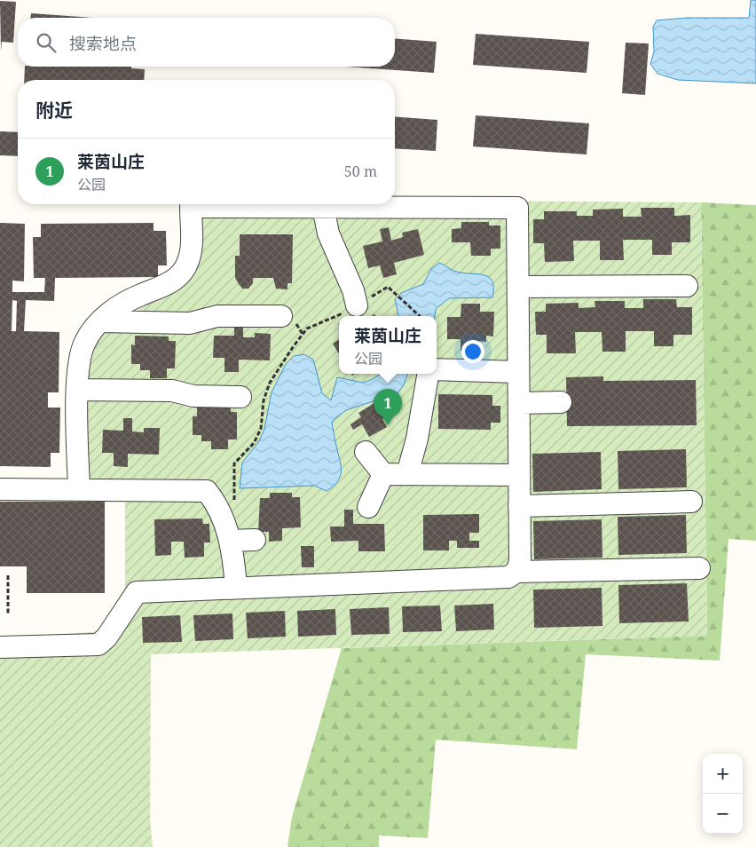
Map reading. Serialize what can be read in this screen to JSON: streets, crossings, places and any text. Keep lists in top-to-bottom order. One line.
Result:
{"page":{"search":"搜索地点","heading":"附近","list":[{"mark":"1","name":"莱茵山庄","note":"公园","value":"50 m"}],"popup":["莱茵山庄","公园"],"pins":"1","map_buttons":["+","−"]}}
